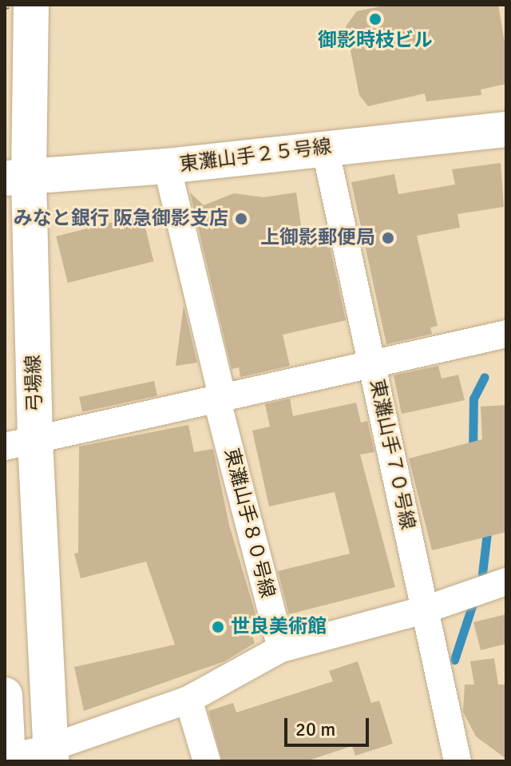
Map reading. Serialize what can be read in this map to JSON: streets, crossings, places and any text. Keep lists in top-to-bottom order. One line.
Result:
{"streets":{"street":["東灘山手２５号線","弓場線","東灘山手７０号線","東灘山手８０号線"]},"crossings":[["東灘山手２５号線","弓場線"],["東灘山手２５号線","東灘山手７０号線"],["東灘山手２５号線","東灘山手８０号線"]],"places":["御影時枝ビル","みなと銀行 阪急御影支店","上御影郵便局","世良美術館"],"scale_bar":"20 m"}
